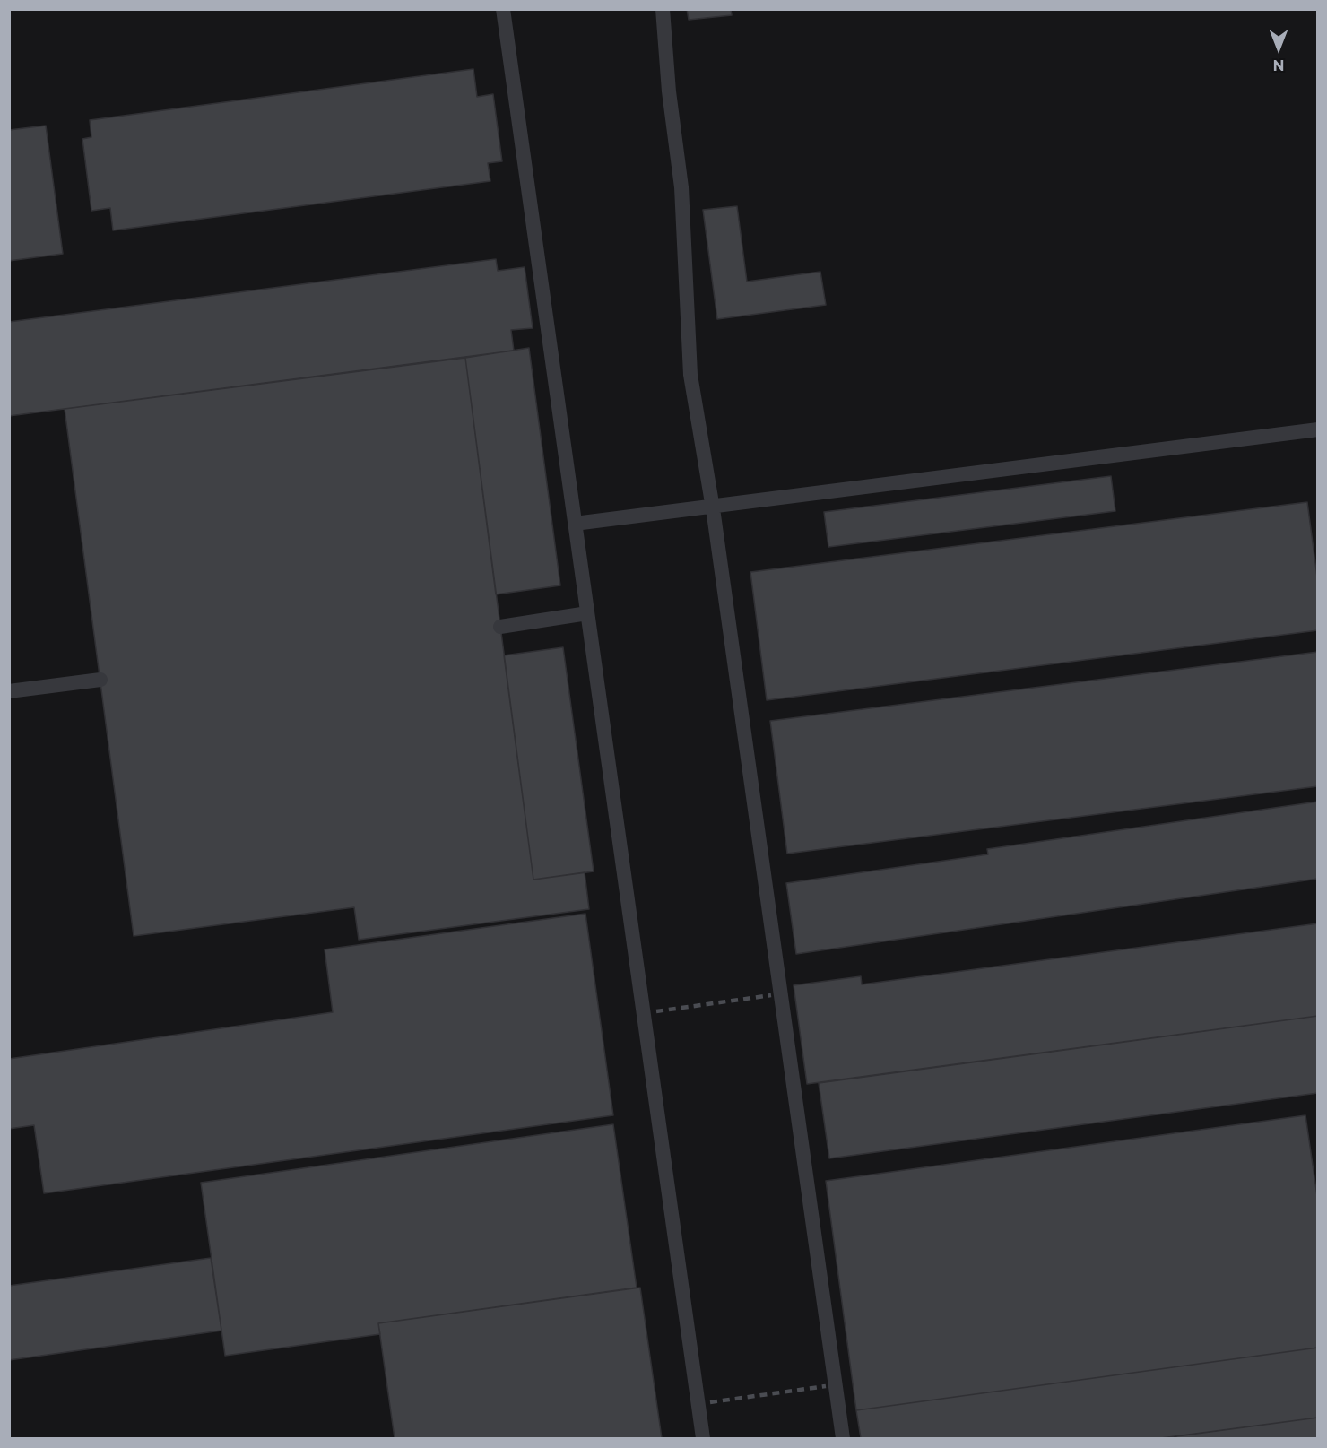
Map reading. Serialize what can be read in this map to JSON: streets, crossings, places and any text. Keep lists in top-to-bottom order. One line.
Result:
{"north":"bottom"}
